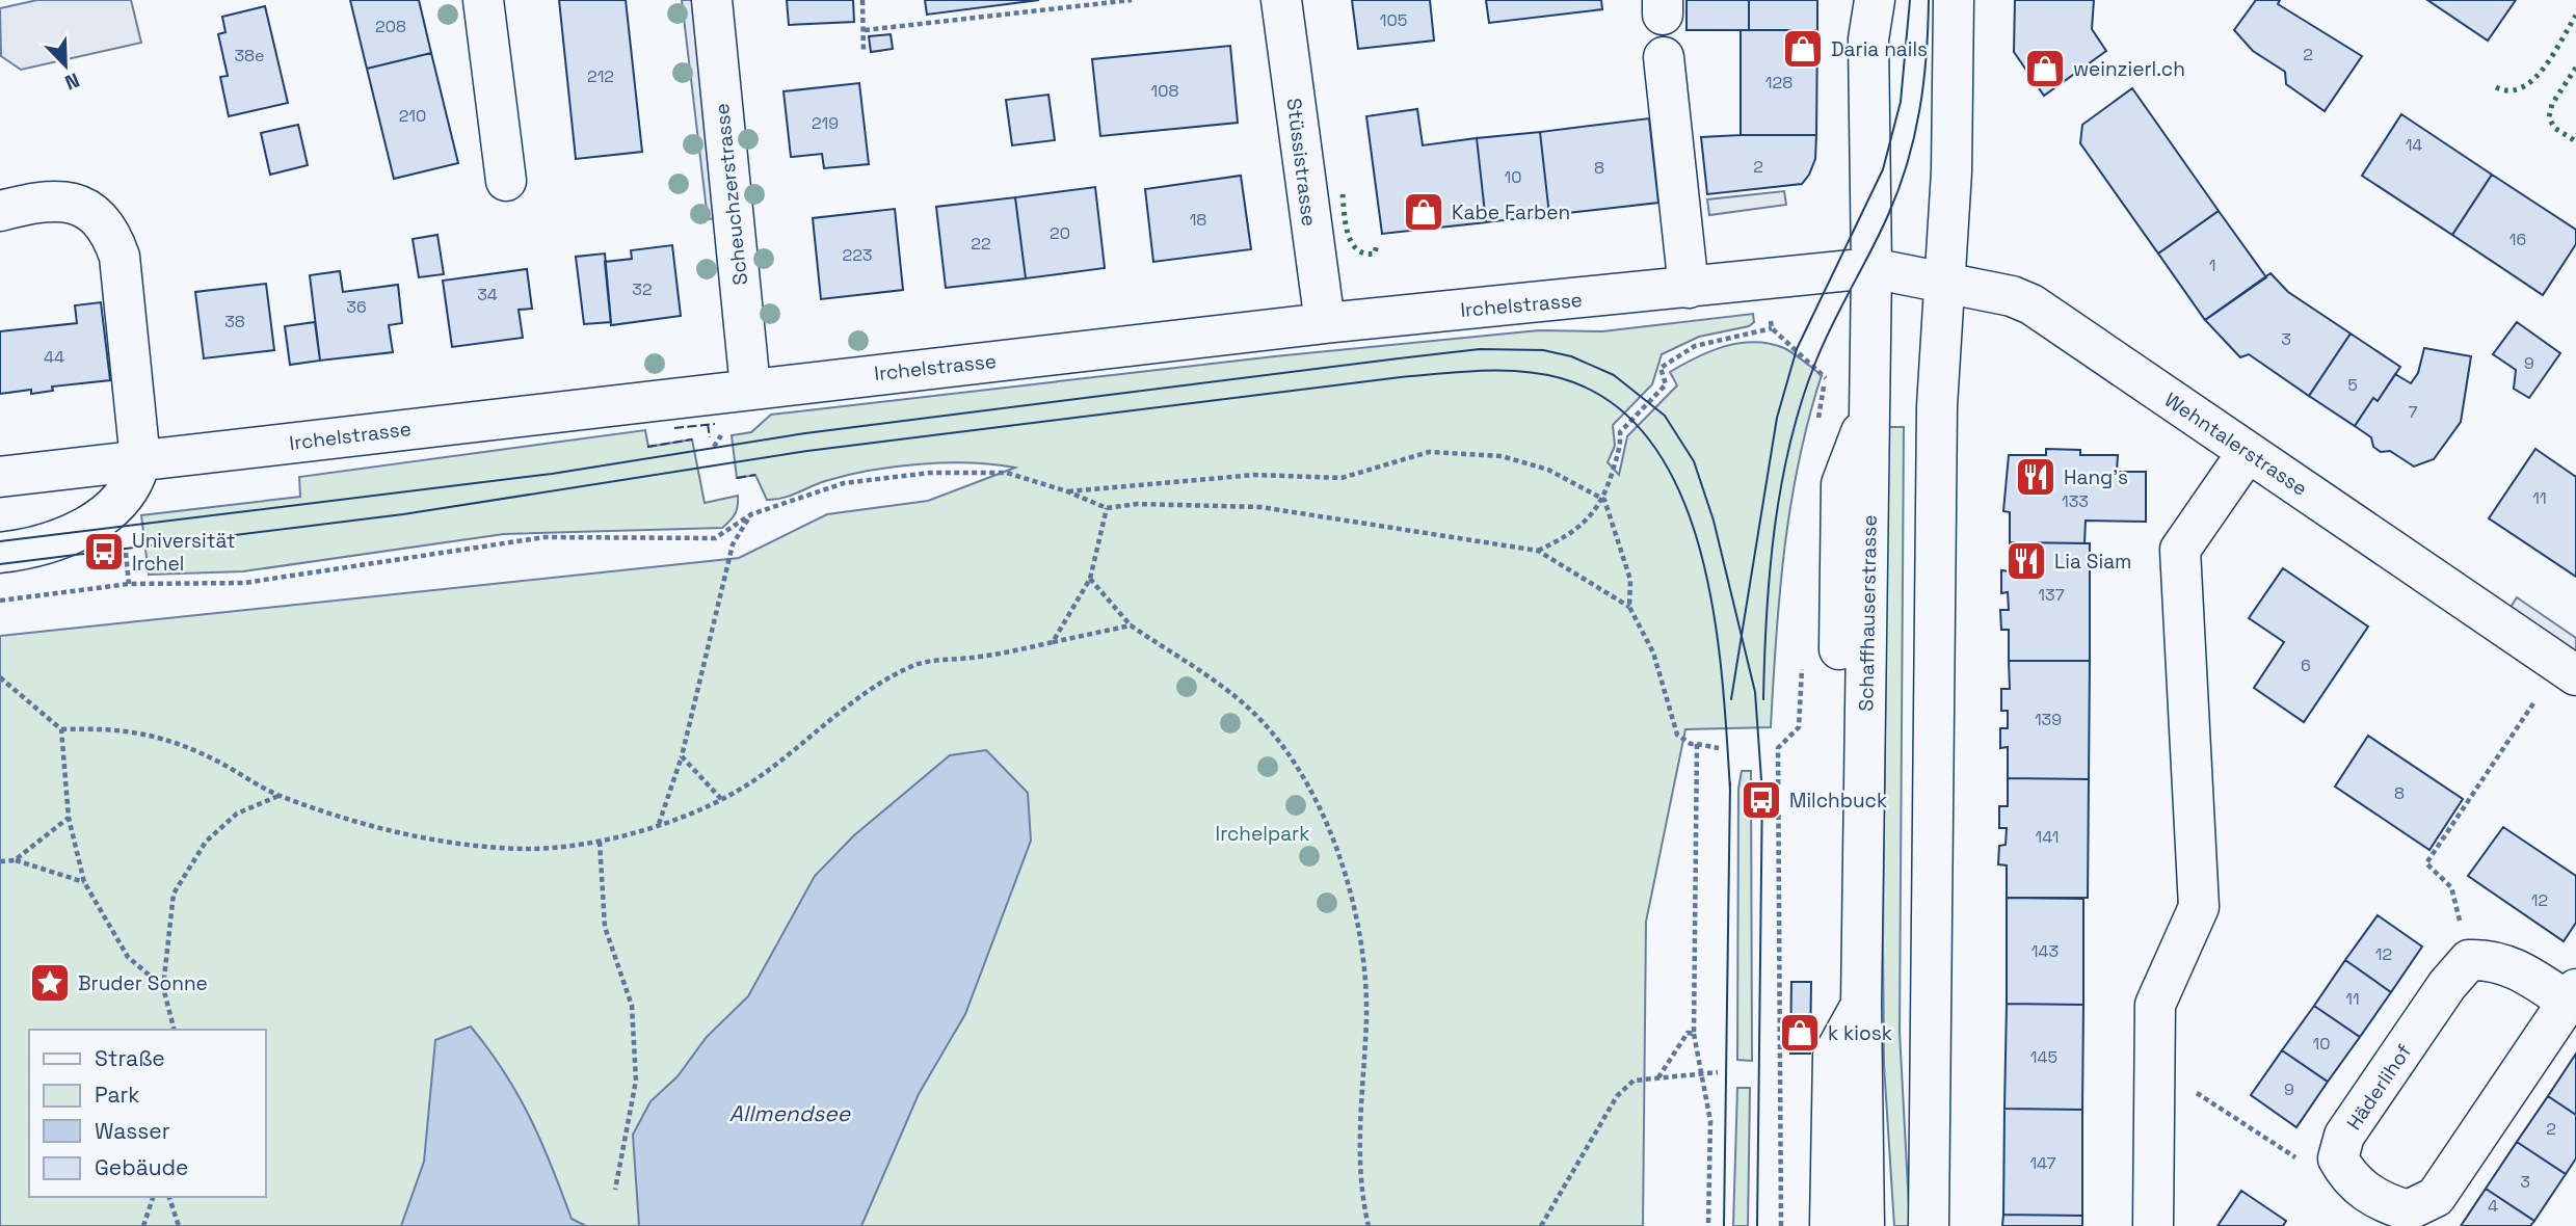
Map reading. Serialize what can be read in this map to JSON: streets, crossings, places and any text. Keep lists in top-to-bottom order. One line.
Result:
{"streets":{"street":["Stüssistrasse","Scheuchzerstrasse","Irchelstrasse","Wehntalerstrasse","Schaffhauserstrasse","Häderlihof"]},"crossings":[["Stüssistrasse","Irchelstrasse"],["Scheuchzerstrasse","Irchelstrasse"],["Irchelstrasse","Wehntalerstrasse"],["Irchelstrasse","Schaffhauserstrasse"],["Wehntalerstrasse","Schaffhauserstrasse"]],"water":["Allmendsee"],"parks":["Irchelpark"],"places":{"shop":["Daria nails","weinzierl.ch","Kabe Farben","k kiosk"],"restaurant":["Hang's","Lia Siam"],"bus stop":["Universität Irchel","Milchbuck"],"place":["Bruder Sonne"]},"house_numbers":["105","208","2","38e","212","128","108","210","219","14","2","8","10","18","20","16","22","223","1","32","34","36","38","3","44","9","5","7","11","133","137","6","139","8","141","12","143","12","11","10","145","9","2","147","3","4"],"legend":["Straße","Park","Wasser","Gebäude"],"north":"bottom right"}
